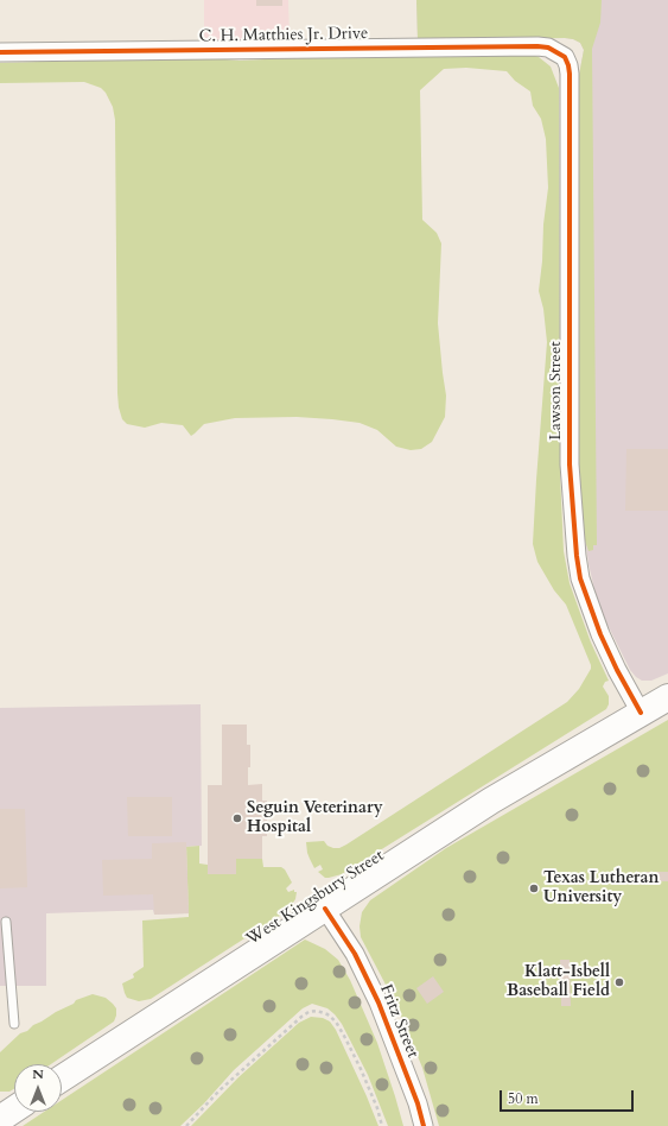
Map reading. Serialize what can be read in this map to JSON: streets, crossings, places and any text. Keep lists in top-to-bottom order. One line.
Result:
{"streets":{"main road":["West Kingsbury Street"],"street":["C. H. Matthies Jr. Drive","Lawson Street","Fritz Street"]},"crossings":[["C. H. Matthies Jr. Drive","Lawson Street"],["Lawson Street","West Kingsbury Street"],["West Kingsbury Street","Fritz Street"]],"places":["Seguin Veterinary Hospital","Texas Lutheran University","Klatt-Isbell Baseball Field"],"scale_bar":"50 m","north":"top"}
